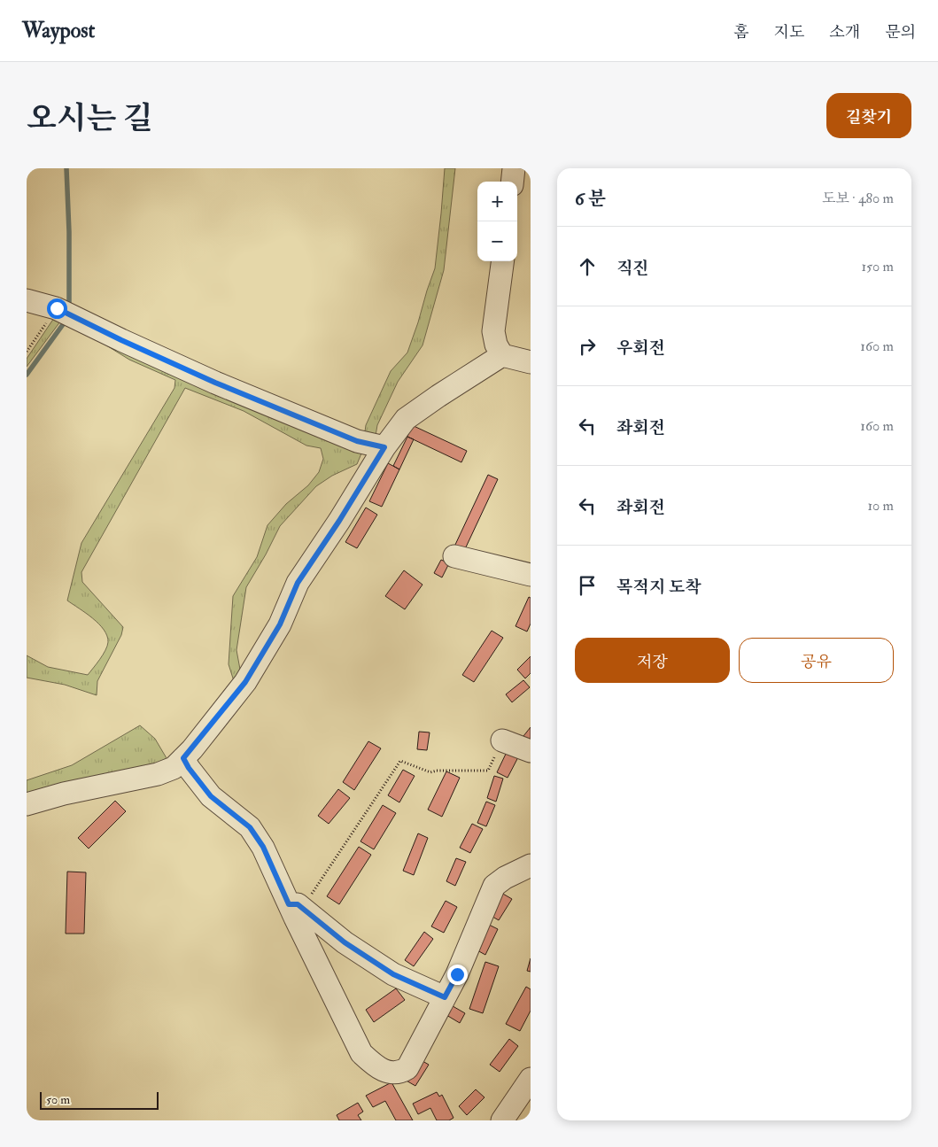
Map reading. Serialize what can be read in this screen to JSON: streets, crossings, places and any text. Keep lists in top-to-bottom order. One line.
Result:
{"scale_bar":"50 m","page":{"header":"Waypost","nav":["홈","지도","소개","문의"],"title":"오시는 길","buttons":["길찾기",["저장","공유"]],"heading":["6 분","도보 · 480 m"],"map_buttons":["+","−"],"list":[["직진","150 m"],["우회전","160 m"],["좌회전","160 m"],["좌회전","10 m"],"목적지 도착"],"scale":"50 m"}}
